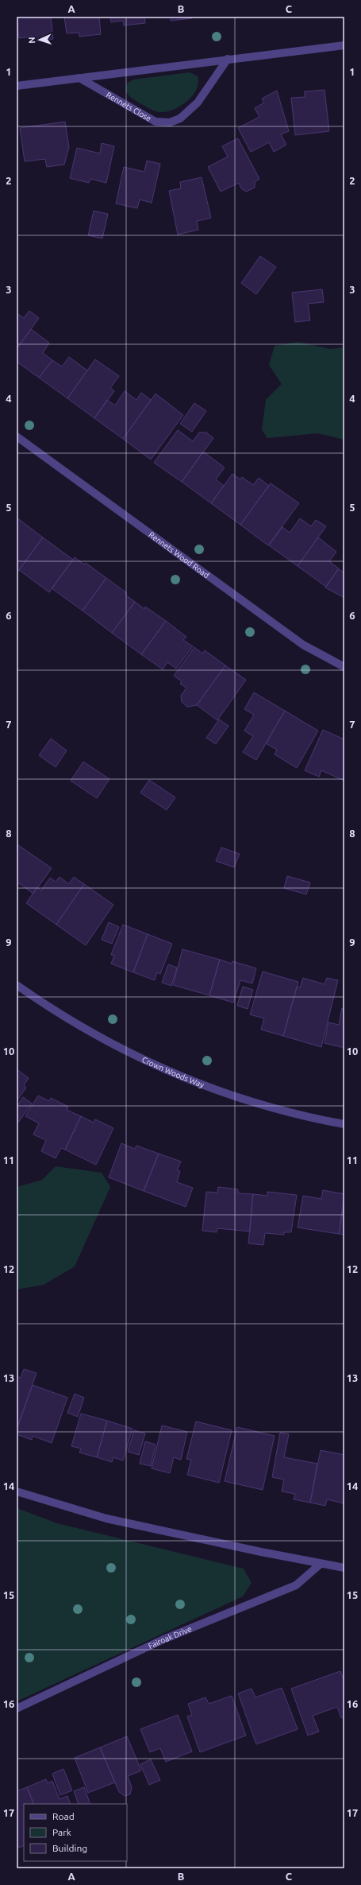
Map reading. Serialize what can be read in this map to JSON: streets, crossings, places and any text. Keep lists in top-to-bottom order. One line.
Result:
{"streets":{"street":["Rennets Close","Rennets Wood Road","Crown Woods Way","Fairoak Drive"]},"legend":["Road","Park","Building"],"north":"left","grid":{"columns":["A","B","C"],"rows":["1","2","3","4","5","6","7","8","9","10","11","12","13","14","15","16","17"]}}
